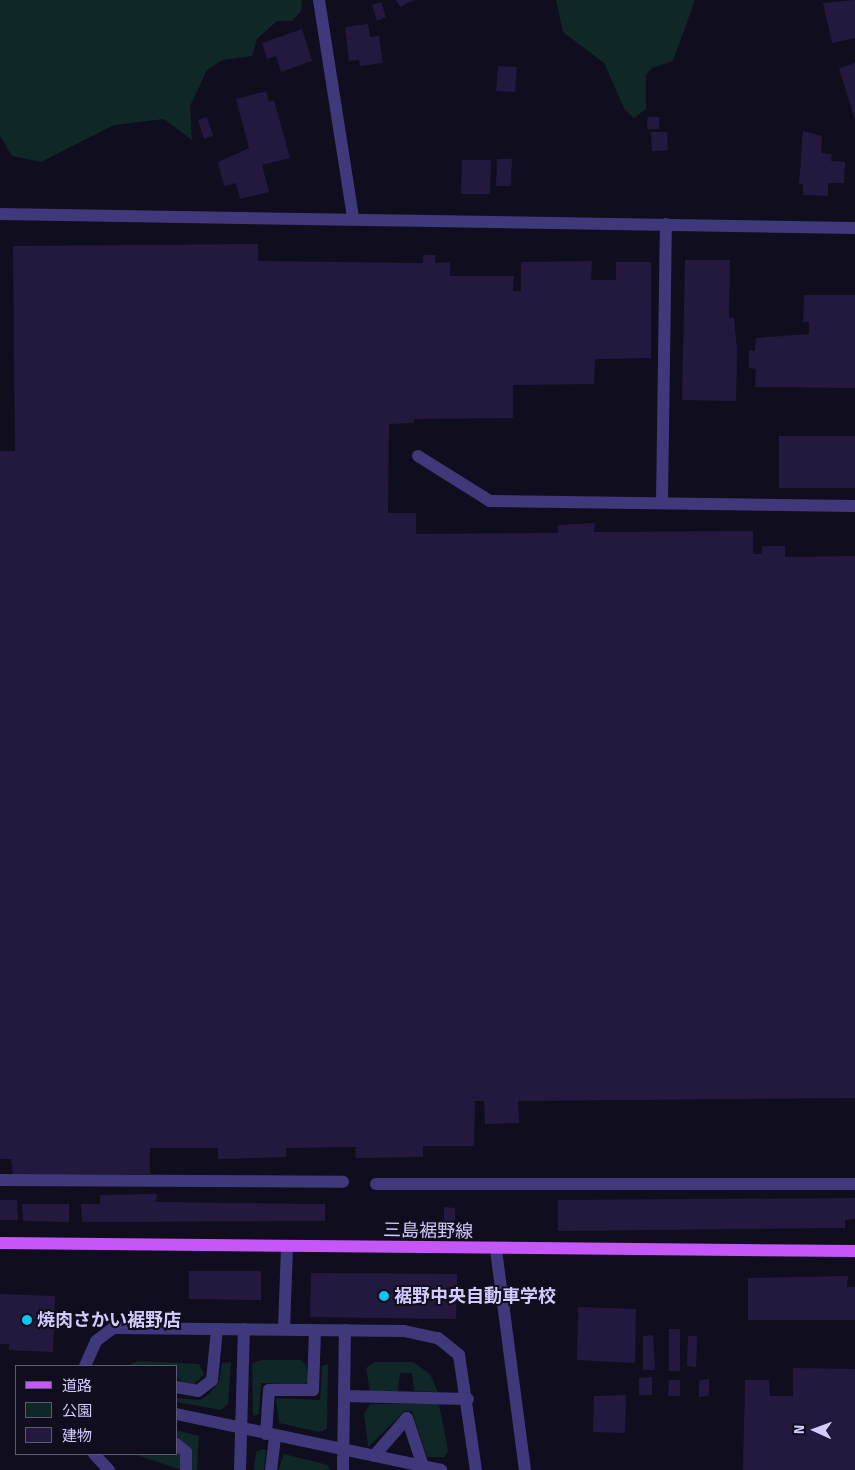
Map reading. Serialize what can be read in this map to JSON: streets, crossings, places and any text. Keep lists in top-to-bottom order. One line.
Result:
{"streets":{"main road":["三島裾野線"]},"places":["裾野中央自動車学校","焼肉さかい裾野店"],"legend":["道路","公園","建物"],"north":"left"}
